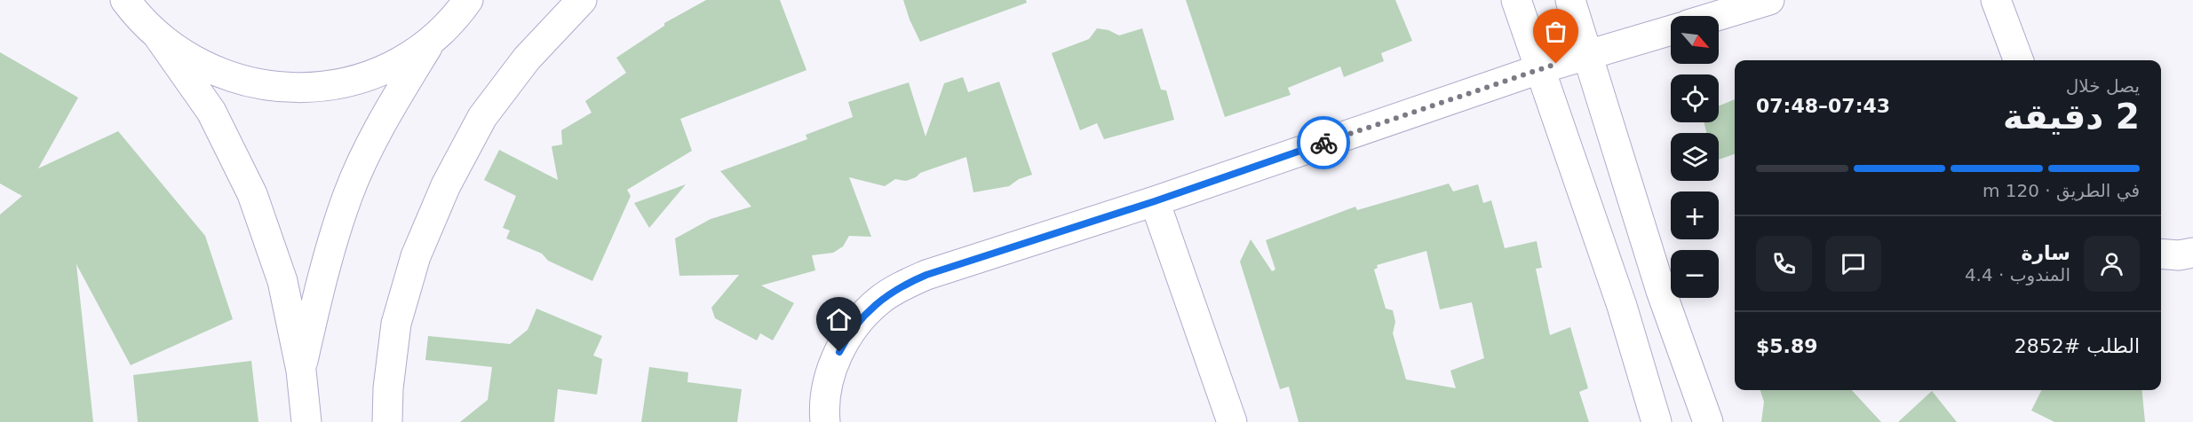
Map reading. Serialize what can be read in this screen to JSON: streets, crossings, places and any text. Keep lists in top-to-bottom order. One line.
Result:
{"north":"bottom right","page":{"map_buttons":["+","−"],"heading":["2 دقيقة","يصل خلال","07:43–07:48"],"panel":["سارة","المندوب · 4.4","الطلب #2852","$5.89"],"bar":"في الطريق · 120 m"}}
